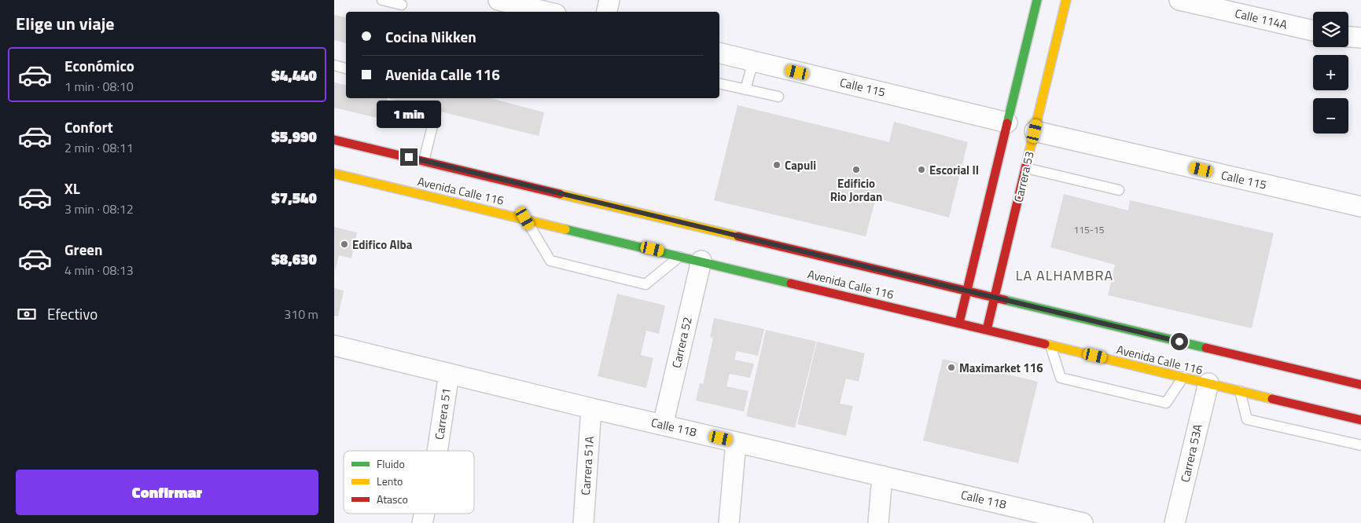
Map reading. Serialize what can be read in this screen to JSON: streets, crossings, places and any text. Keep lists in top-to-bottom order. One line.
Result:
{"streets":{"main road":["Carrera 53","Avenida Calle 116"],"street":["Calle 114A","Calle 115","Carrera 52","Carrera 51","Calle 118","Carrera 53A","Carrera 51A"]},"crossings":[["Calle 115","Carrera 53"],["Carrera 53","Avenida Calle 116"],["Avenida Calle 116","Carrera 52"],["Avenida Calle 116","Carrera 53A"],["Carrera 52","Calle 118"],["Carrera 51","Calle 118"],["Calle 118","Carrera 51A"]],"districts":["LA ALHAMBRA"],"places":["Capuli","Edificio Rio Jordan","Escorial II","Edifico Alba","Maximarket 116"],"house_numbers":["115-15"],"legend":["Fluido","Lento","Atasco"],"page":{"heading":"Elige un viaje","map_buttons":["+","−"],"banner":["Cocina Nikken","Avenida Calle 116"],"list":[{"name":"Económico","note":"1 min · 08:10","value":"$4,440"},{"name":"Confort","note":"2 min · 08:11","value":"$5,990"},{"name":"XL","note":"3 min · 08:12","value":"$7,540"},{"name":"Green","note":"4 min · 08:13","value":"$8,630"}],"bubble":"1 min","pay":["Efectivo","310 m"],"buttons":"Confirmar"}}
